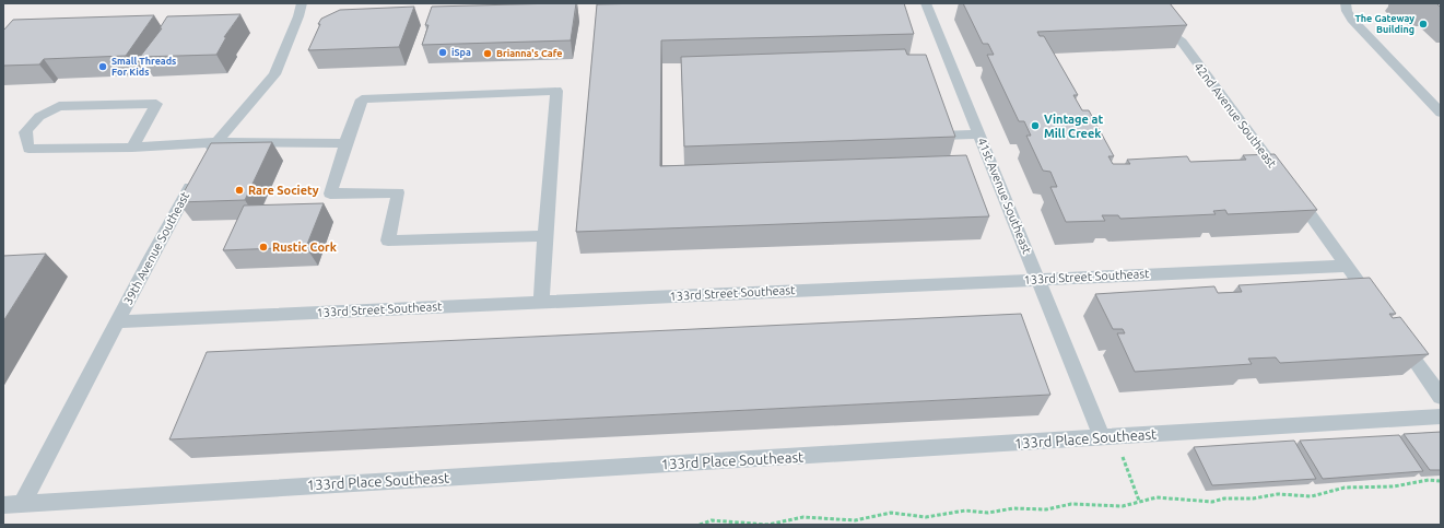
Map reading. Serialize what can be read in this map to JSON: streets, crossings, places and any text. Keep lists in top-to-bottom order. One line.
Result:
{"streets":{"lane":["42nd Avenue Southeast","41st Avenue Southeast","39th Avenue Southeast","133rd Street Southeast","133rd Place Southeast"]},"crossings":[["42nd Avenue Southeast","133rd Street Southeast"],["41st Avenue Southeast","133rd Street Southeast"],["41st Avenue Southeast","133rd Place Southeast"],["39th Avenue Southeast","133rd Street Southeast"],["39th Avenue Southeast","133rd Place Southeast"]],"places":["The Gateway Building","iSpa","Brianna's Cafe","Small Threads For Kids","Vintage at Mill Creek","Rare Society","Rustic Cork"]}
